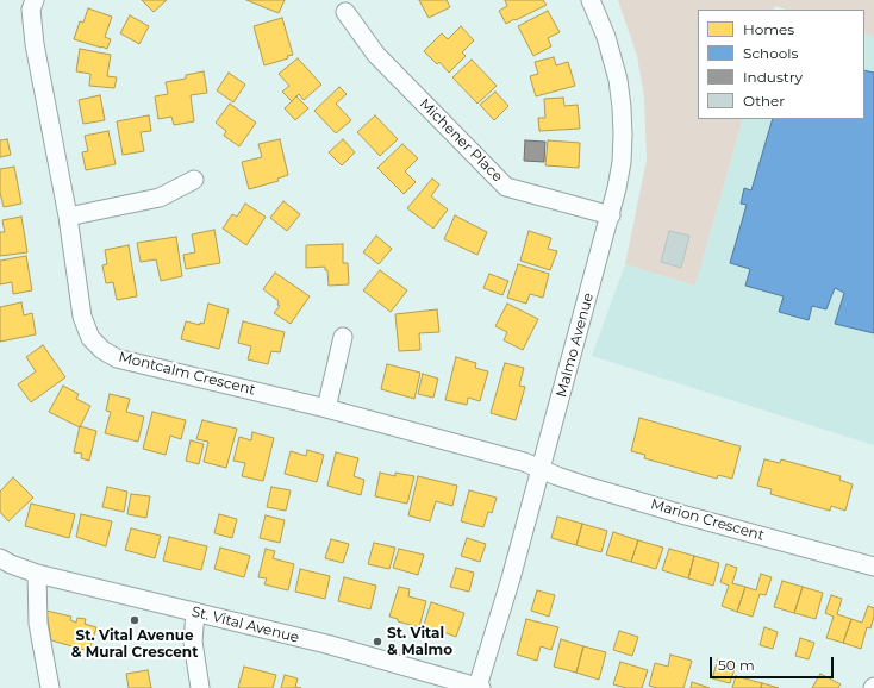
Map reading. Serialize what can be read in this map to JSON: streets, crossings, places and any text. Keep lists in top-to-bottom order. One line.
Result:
{"streets":{"street":["Michener Place","Malmo Avenue","Montcalm Crescent","Marion Crescent","St. Vital Avenue"]},"crossings":[["Michener Place","Malmo Avenue"],["Malmo Avenue","Montcalm Crescent"],["Malmo Avenue","Marion Crescent"],["Malmo Avenue","St. Vital Avenue"],["Montcalm Crescent","Marion Crescent"]],"places":["St. Vital Avenue & Mural Crescent","St. Vital & Malmo"],"legend":["Homes","Schools","Industry","Other"],"scale_bar":"50 m"}
